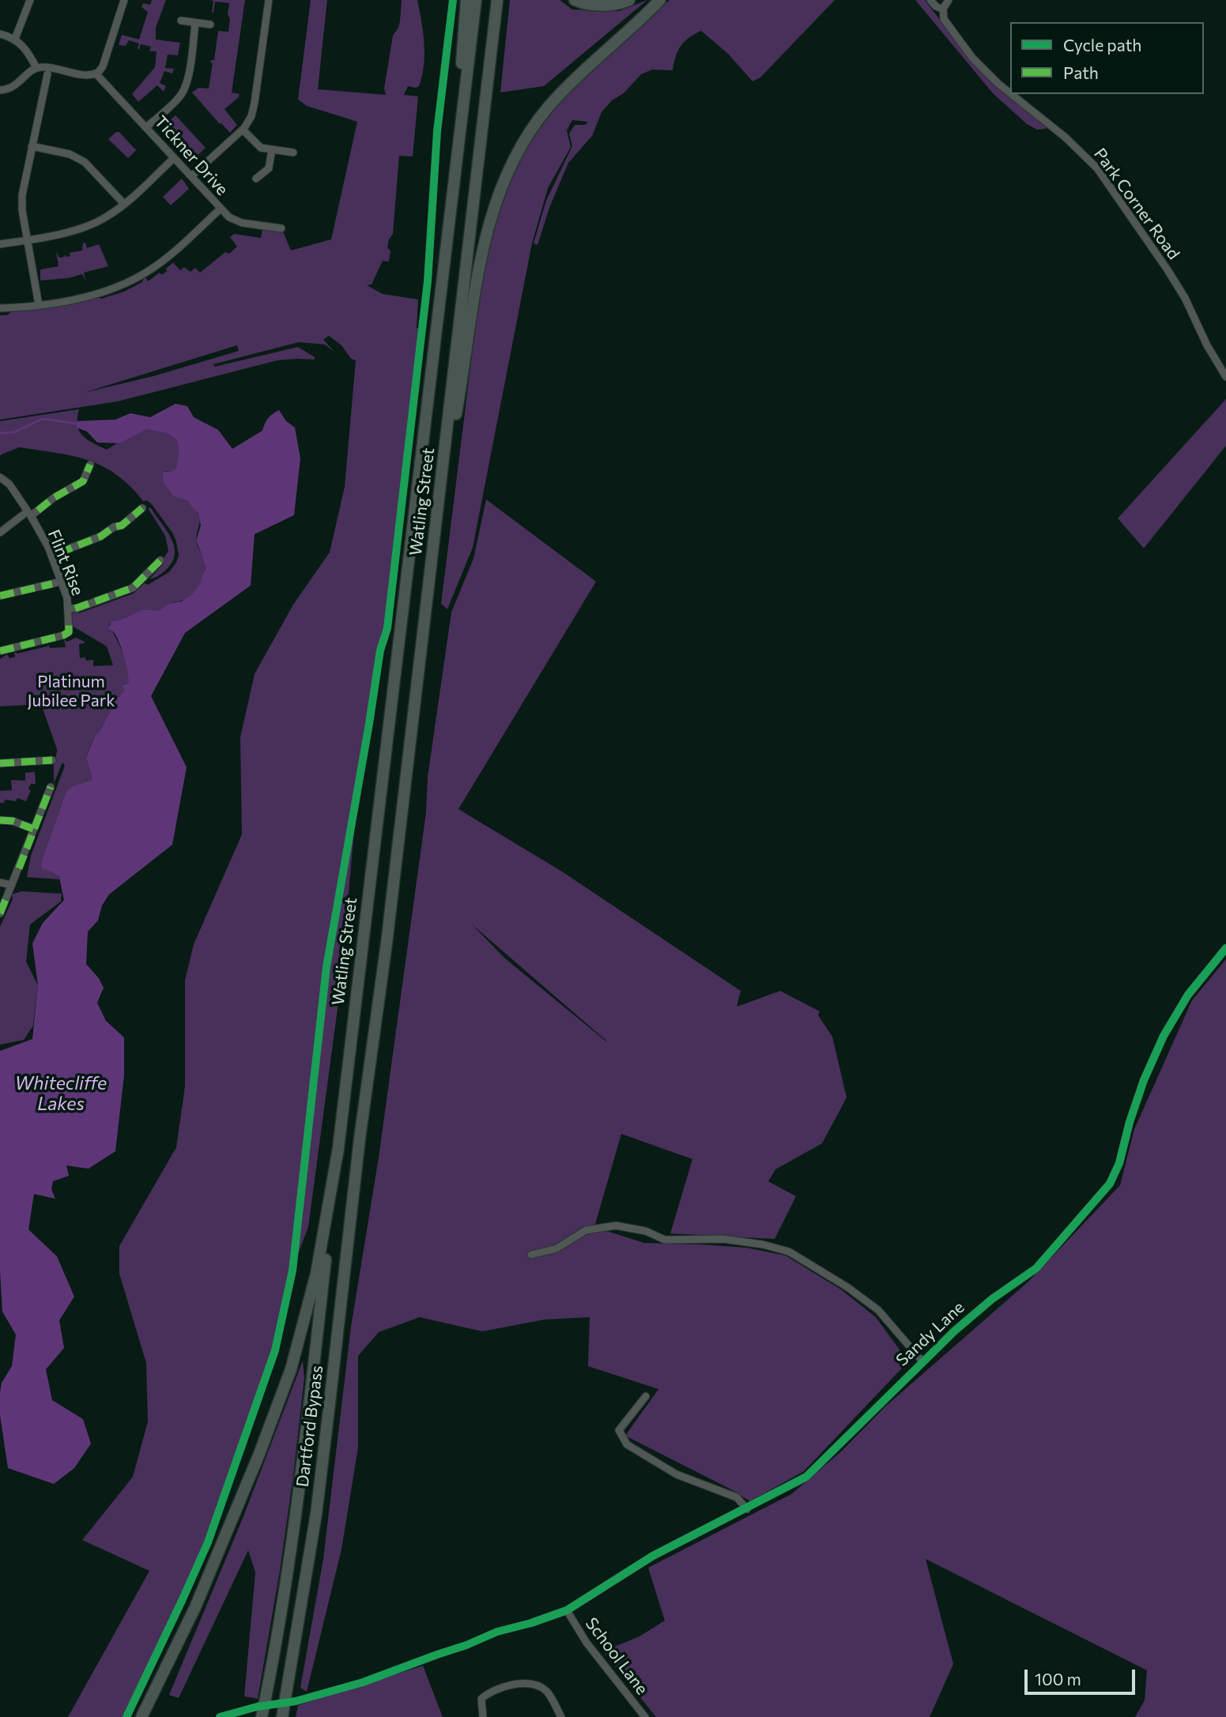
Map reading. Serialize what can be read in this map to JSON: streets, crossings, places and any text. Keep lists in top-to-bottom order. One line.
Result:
{"streets":{"highway":["Watling Street","Dartford Bypass"],"street":["Tickner Drive","Park Corner Road","Flint Rise","Sandy Lane","School Lane"]},"crossings":[["Watling Street","Dartford Bypass"],["Sandy Lane","School Lane"]],"water":["Whitecliffe Lakes"],"parks":["Platinum Jubilee Park"],"legend":["Cycle path","Path"],"scale_bar":"100 m"}
